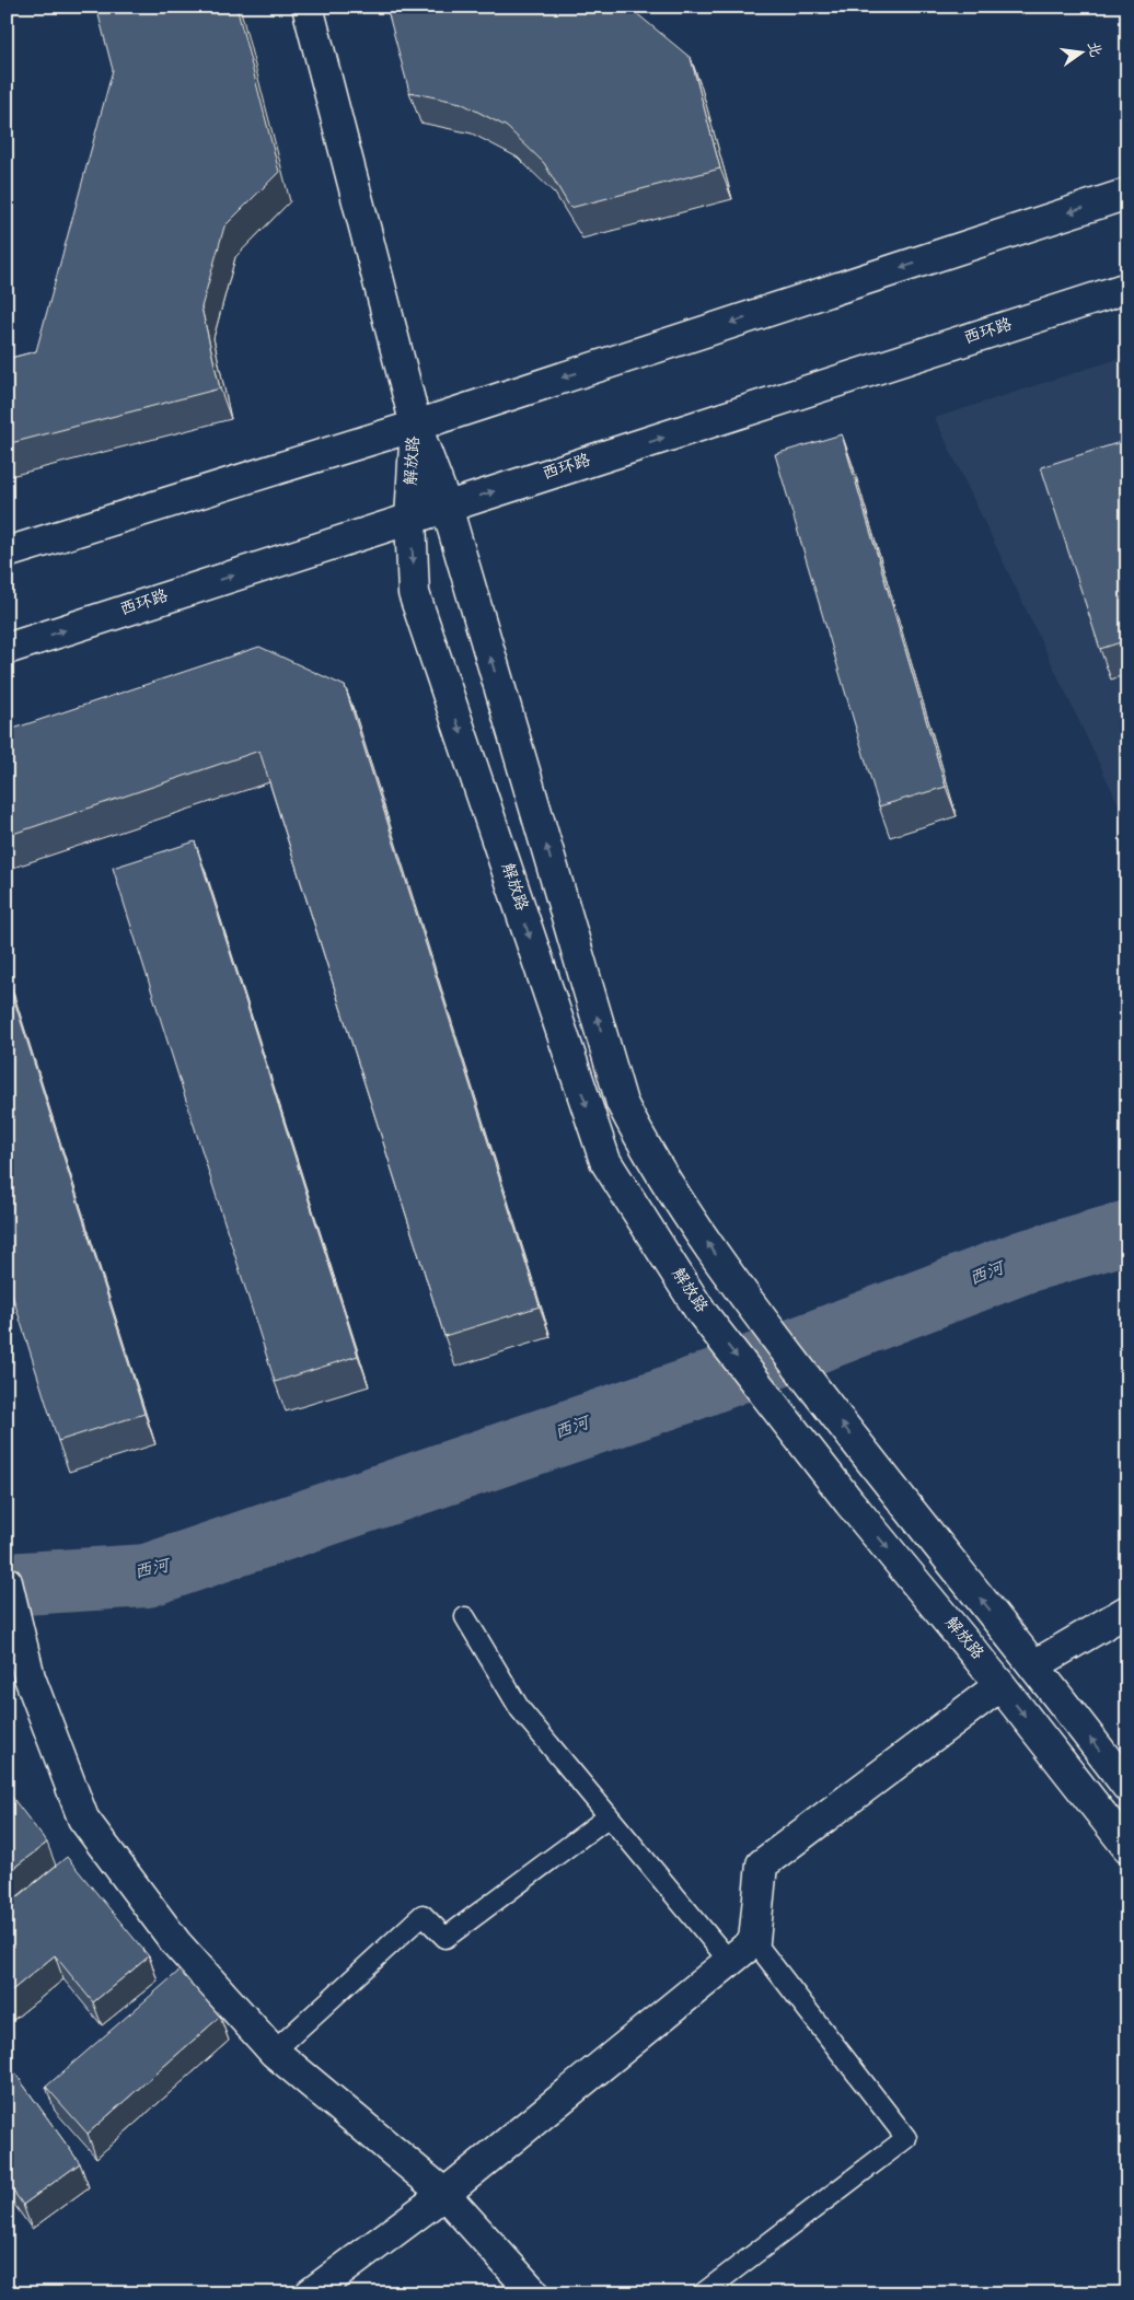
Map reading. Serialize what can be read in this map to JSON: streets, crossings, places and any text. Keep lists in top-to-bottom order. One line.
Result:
{"streets":{"street":["西环路","解放路"]},"crossings":[["西环路","解放路"]],"water":["西河"],"north":"right"}
